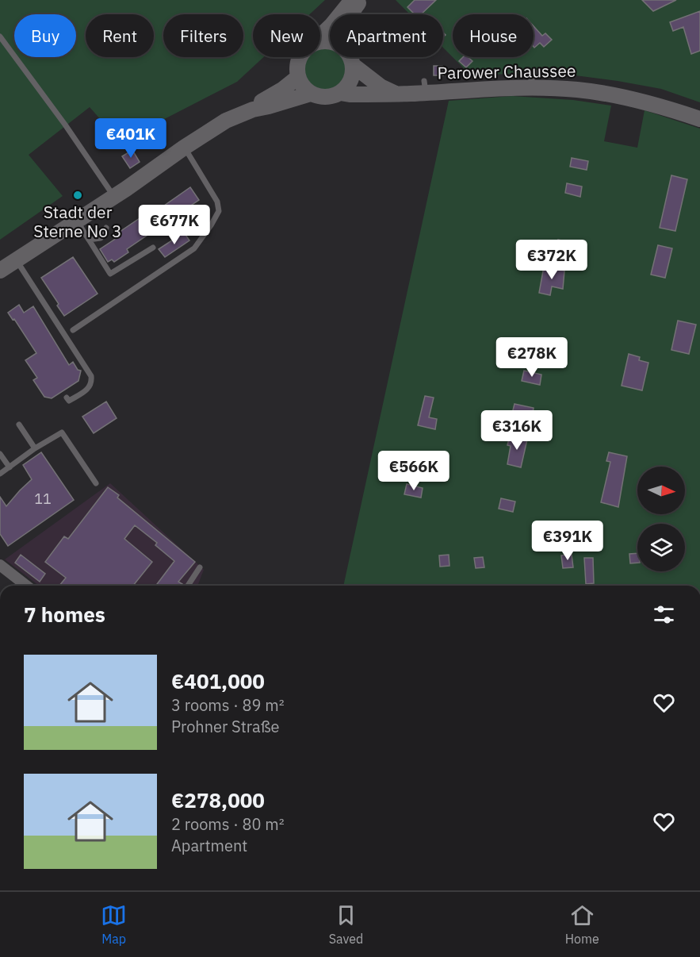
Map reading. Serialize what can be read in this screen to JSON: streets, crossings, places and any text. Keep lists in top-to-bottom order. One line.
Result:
{"streets":{"main road":["Parower Chaussee"]},"places":["Stadt der Sterne No 3"],"house_numbers":["11"],"north":"right","page":{"chip":["Buy","Rent","Filters","New","Apartment","House"],"price":["€401K","€677K","€372K","€278K","€316K","€566K","€391K"],"heading":"7 homes","list":[{"name":"€401,000","note":"3 rooms · 89 m² · Prohner Straße"},{"name":"€278,000","note":"2 rooms · 80 m² · Apartment"}],"tabs":["Map","Saved","Home"]}}
